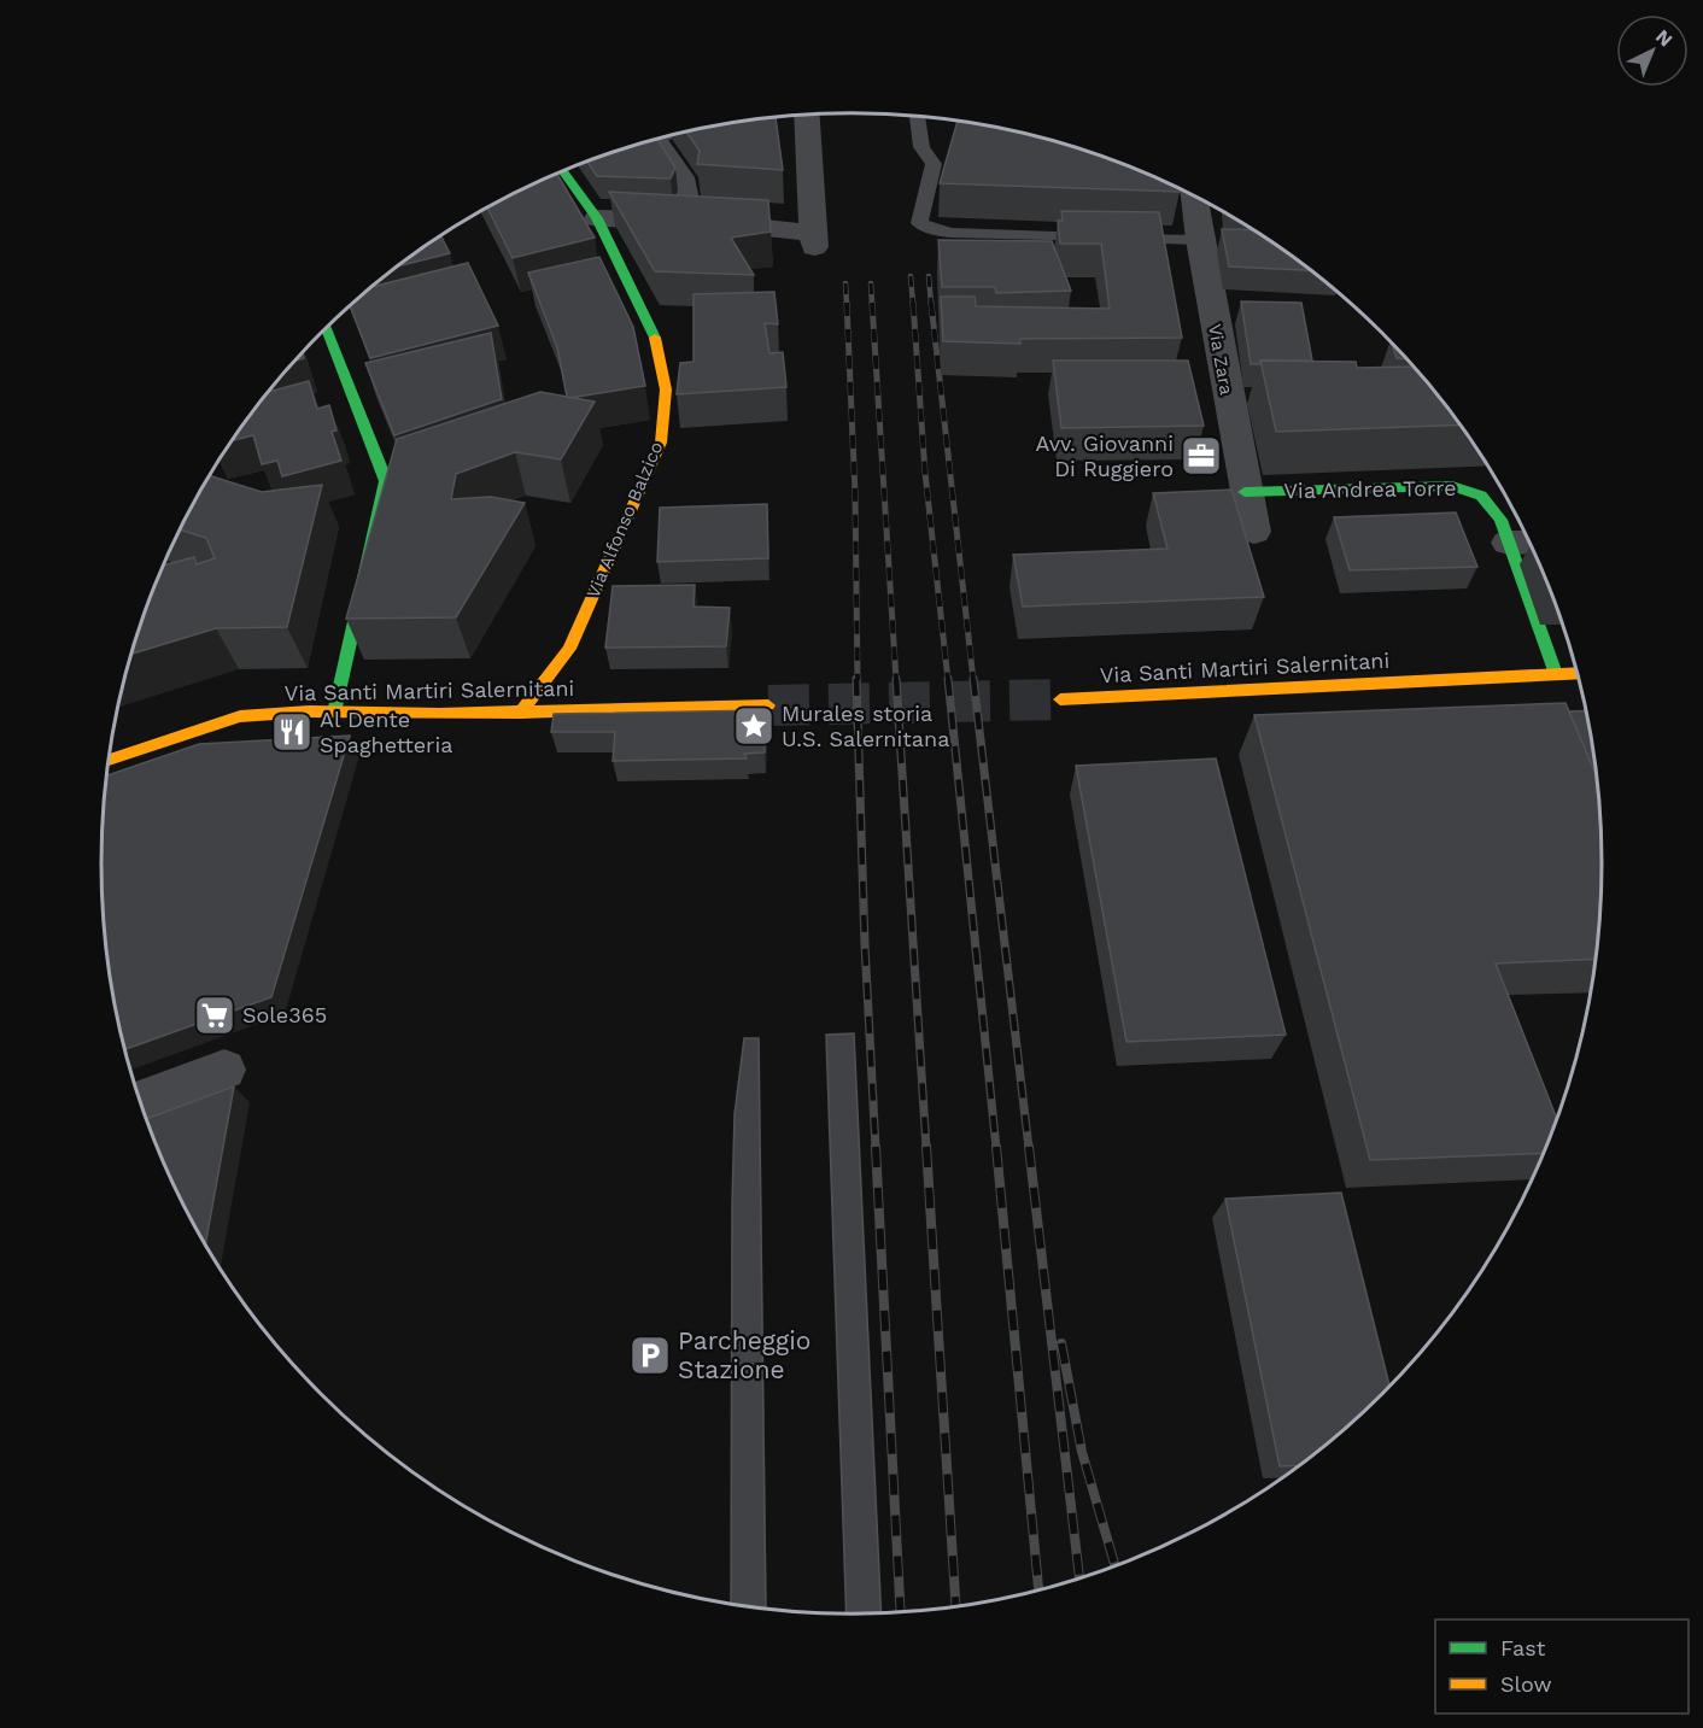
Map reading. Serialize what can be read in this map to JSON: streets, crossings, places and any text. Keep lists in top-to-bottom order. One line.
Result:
{"streets":{"street":["Via Zara","Via Andrea Torre","Via Alfonso Balzico","Via Santi Martiri Salernitani"]},"crossings":[["Via Zara","Via Andrea Torre"],["Via Andrea Torre","Via Santi Martiri Salernitani"],["Via Alfonso Balzico","Via Santi Martiri Salernitani"]],"places":{"office":["Avv. Giovanni Di Ruggiero"],"place":["Murales storia U.S. Salernitana"],"restaurant":["Al Dente Spaghetteria"],"supermarket":["Sole365"],"parking":["Parcheggio Stazione"]},"legend":["Fast","Slow"],"north":"top right"}
